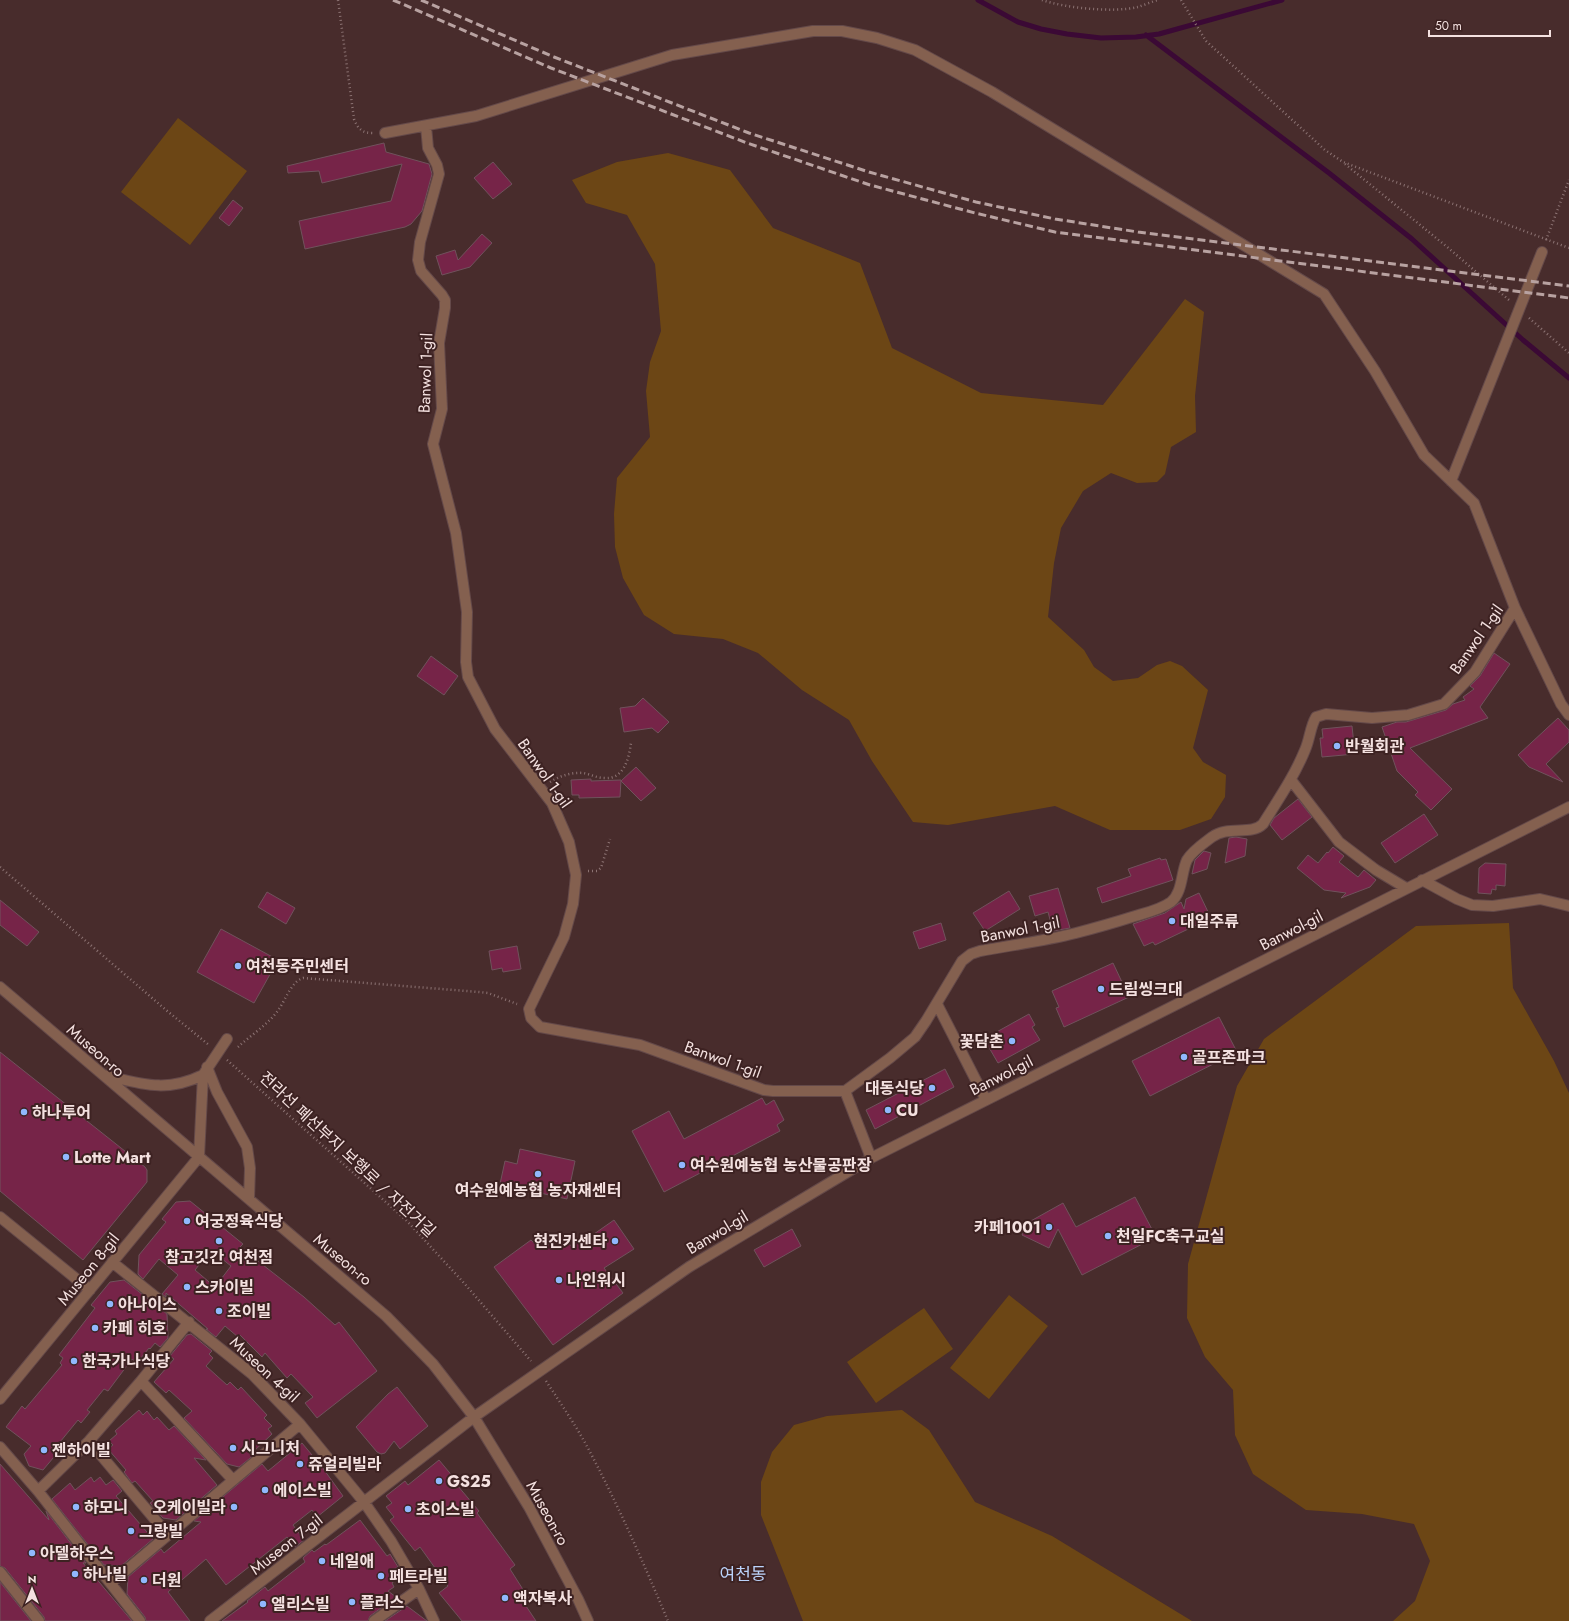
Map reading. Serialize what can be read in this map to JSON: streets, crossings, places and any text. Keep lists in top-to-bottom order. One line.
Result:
{"streets":{"street":["Banwol 1-gil","Banwol-gil","Museon-ro","Museon 8-gil","Museon 4-gil","Museon 7-gil"],"path":["전라선 폐선부지 보행로 / 자전거길"]},"crossings":[["Banwol-gil","Museon-ro"],["Banwol-gil","전라선 폐선부지 보행로 / 자전거길"],["Banwol-gil","Museon 7-gil"],["Museon-ro","Museon 8-gil"],["Museon-ro","Museon 7-gil"],["Museon 8-gil","Museon 4-gil"],["Museon 4-gil","Museon 7-gil"]],"districts":["여천동"],"places":["반월회관","대일주류","여천동주민센터","드림씽크대","꽃담촌","골프존파크","대동식당","CU","하나투어","Lotte Mart","여수원예농협 농산물공판장","여수원예농협 농자재센터","여궁정육식당","카페1001","천일FC축구교실","참고깃간 여천점","현진카센타","나인워시","스카이빌","아나이스","조이빌","카페 히호","한국가나식당","시그니처","젠하이빌","쥬얼리빌라","GS25","에이스빌","하모니","오케이빌라","초이스빌","그랑빌","아델하우스","네일애","하나빌","페트라빌","더원","액자복사","플러스","엘리스빌"],"scale_bar":"50 m","north":"top"}
